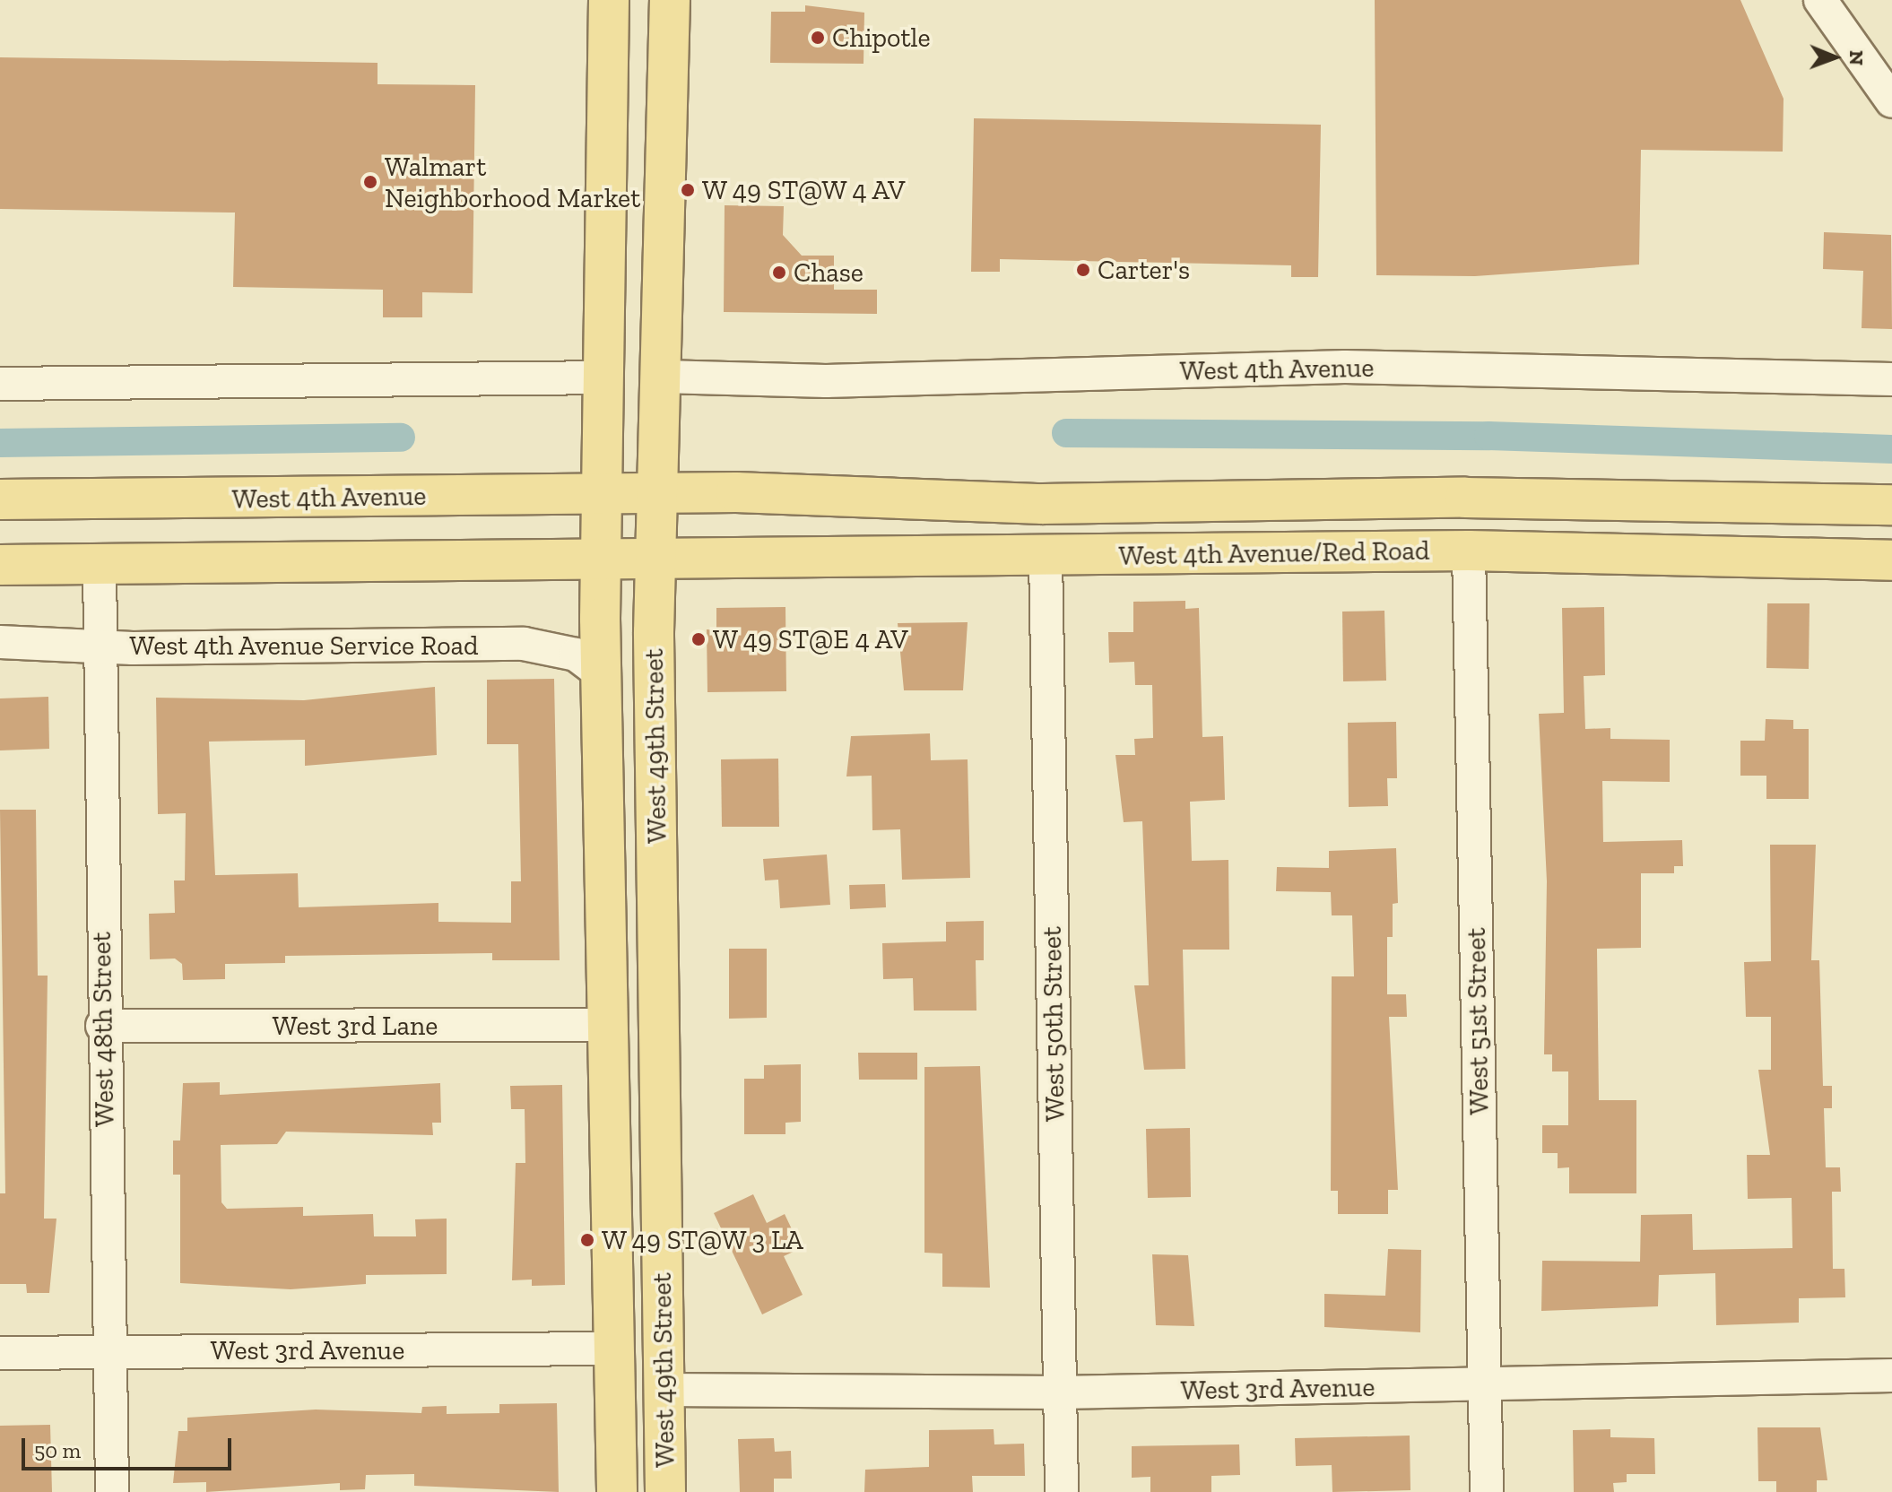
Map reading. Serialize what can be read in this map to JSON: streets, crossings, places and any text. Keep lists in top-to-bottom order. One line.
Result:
{"streets":{"main road":["West 4th Avenue","West 4th Avenue/Red Road","West 49th Street"],"street":["West 4th Avenue Service Road","West 51st Street","West 50th Street","West 3rd Lane","West 48th Street","West 3rd Avenue"]},"crossings":[["West 4th Avenue","West 4th Avenue/Red Road"],["West 4th Avenue","West 49th Street"],["West 4th Avenue/Red Road","West 49th Street"],["West 4th Avenue/Red Road","West 51st Street"],["West 4th Avenue/Red Road","West 50th Street"],["West 4th Avenue Service Road","West 49th Street"],["West 4th Avenue Service Road","West 48th Street"],["West 49th Street","West 3rd Lane"],["West 49th Street","West 3rd Avenue"],["West 51st Street","West 3rd Avenue"],["West 50th Street","West 3rd Avenue"],["West 3rd Lane","West 48th Street"],["West 48th Street","West 3rd Avenue"]],"places":["Chipotle","Walmart Neighborhood Market","W 49 ST@W 4 AV","Carter's","Chase","W 49 ST@E 4 AV","W 49 ST@W 3 LA"],"scale_bar":"50 m","north":"right"}
